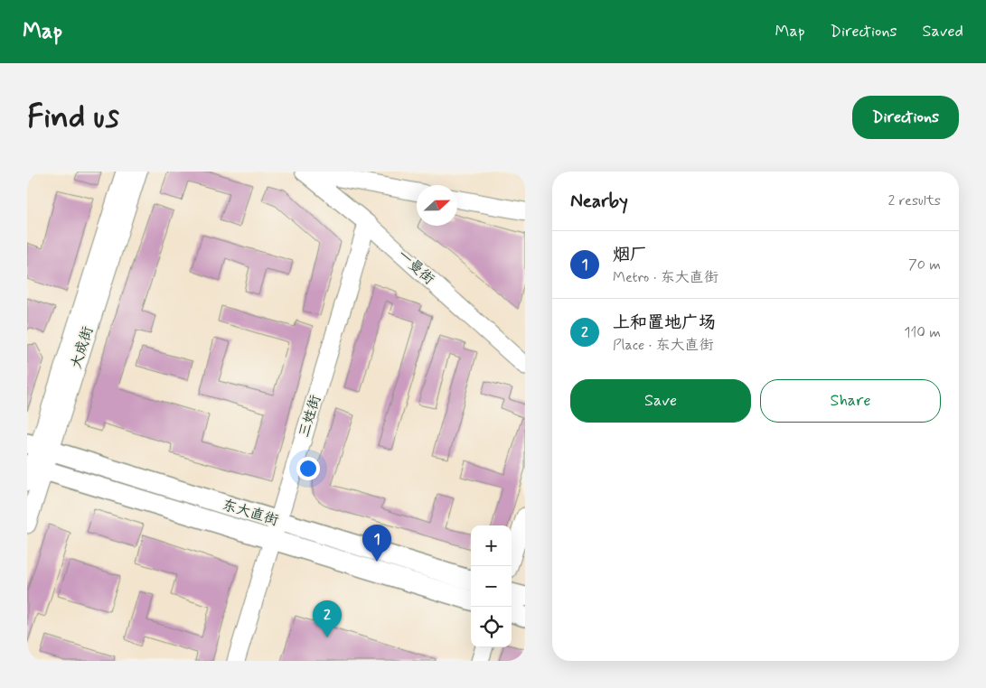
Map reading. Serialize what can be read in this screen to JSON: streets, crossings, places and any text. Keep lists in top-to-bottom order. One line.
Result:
{"streets":{"main road":["一曼街","大成街","三姓街","东大直街"]},"crossings":[["一曼街","三姓街"],["大成街","东大直街"],["三姓街","东大直街"]],"north":"right","page":{"header":"Map","nav":["Map","Directions","Saved"],"buttons":["Directions",["Save","Share"]],"title":"Find us","heading":["Nearby","2 results"],"list":[{"mark":"1","name":"烟厂","note":"Metro · 东大直街","value":"70 m"},{"mark":"2","name":"上和置地广场","note":"Place · 东大直街","value":"110 m"}],"pins":["1","2"],"map_buttons":["+","−"]}}
